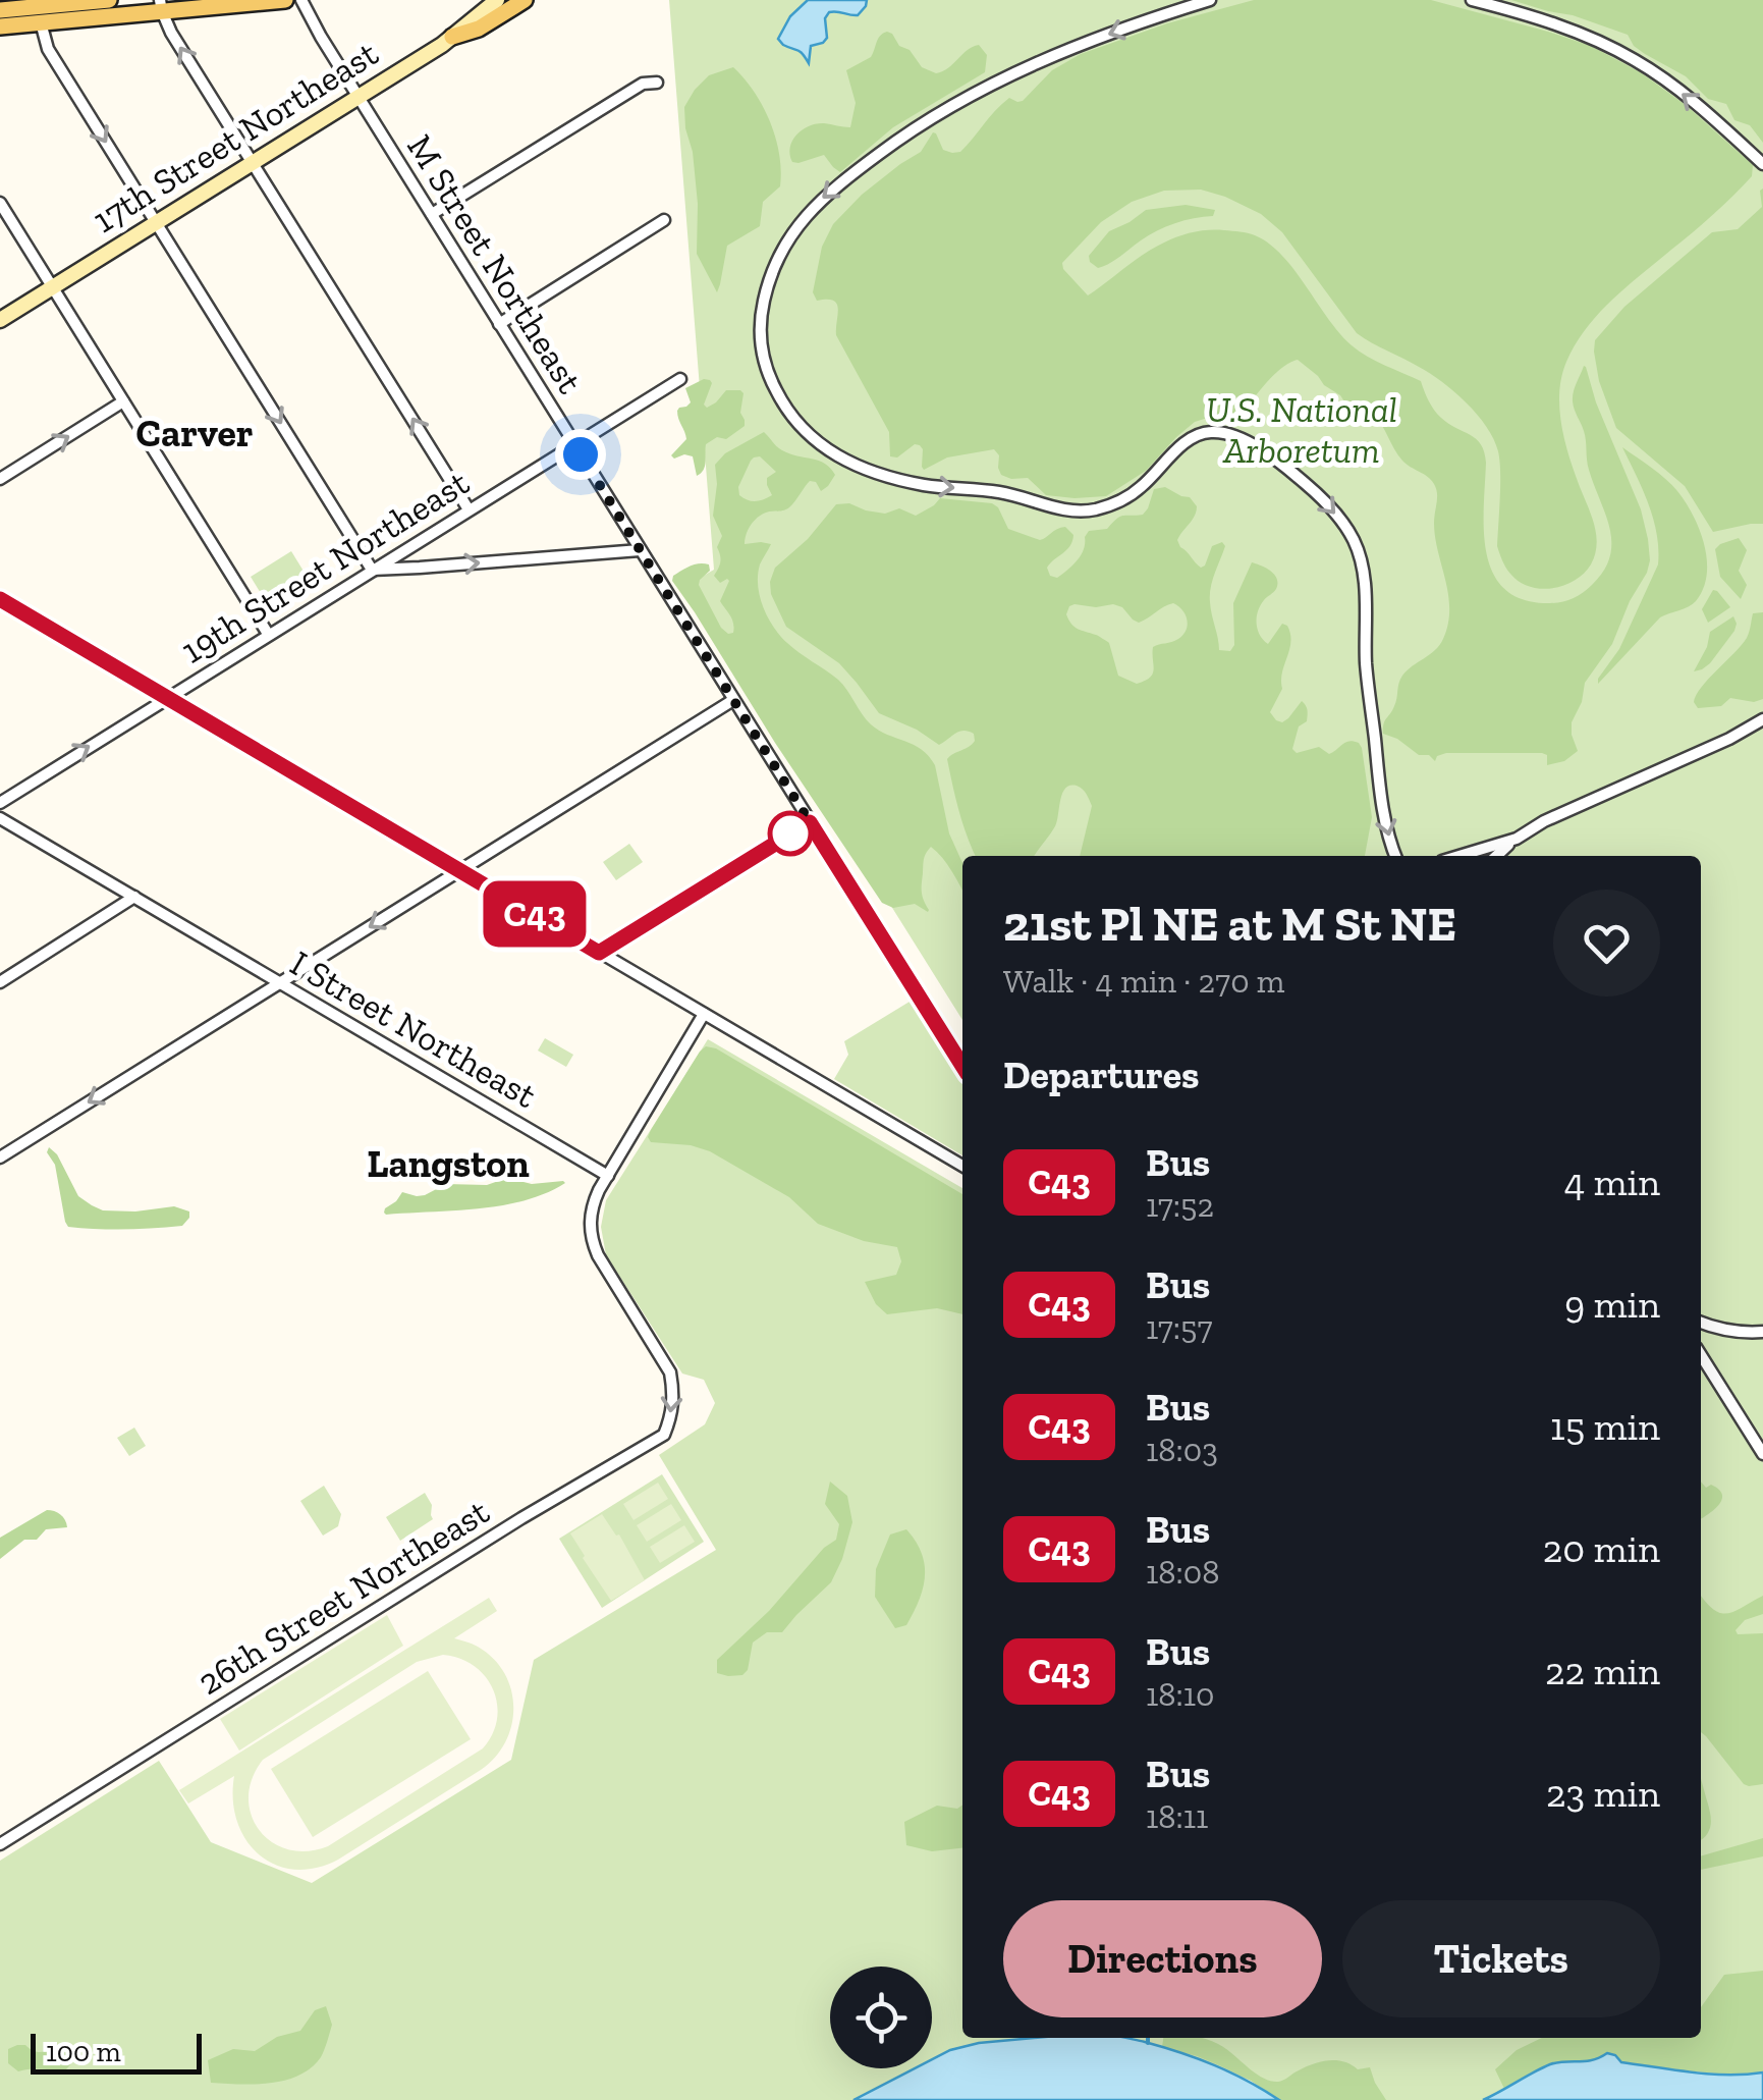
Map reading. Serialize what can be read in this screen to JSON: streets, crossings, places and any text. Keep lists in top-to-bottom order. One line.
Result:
{"streets":{"main road":["17th Street Northeast"],"street":["M Street Northeast","19th Street Northeast","I Street Northeast","26th Street Northeast"]},"crossings":[["17th Street Northeast","M Street Northeast"],["M Street Northeast","19th Street Northeast"],["I Street Northeast","26th Street Northeast"]],"one_way":["26th Street Northeast"],"districts":["Carver","Langston"],"parks":["U.S. National Arboretum"],"lines":["bus line C43"],"scale_bar":"100 m","page":{"on_map":"C43","heading":[["21st Pl NE at M St NE","Walk · 4 min · 270 m"],"Departures"],"list":[{"mark":"C43","name":"Bus","note":"17:52","value":"4 min"},{"mark":"C43","name":"Bus","note":"17:57","value":"9 min"},{"mark":"C43","name":"Bus","note":"18:03","value":"15 min"},{"mark":"C43","name":"Bus","note":"18:08","value":"20 min"},{"mark":"C43","name":"Bus","note":"18:10","value":"22 min"},{"mark":"C43","name":"Bus","note":"18:11","value":"23 min"}],"buttons":["Directions","Tickets"],"scale":"100 m"}}
